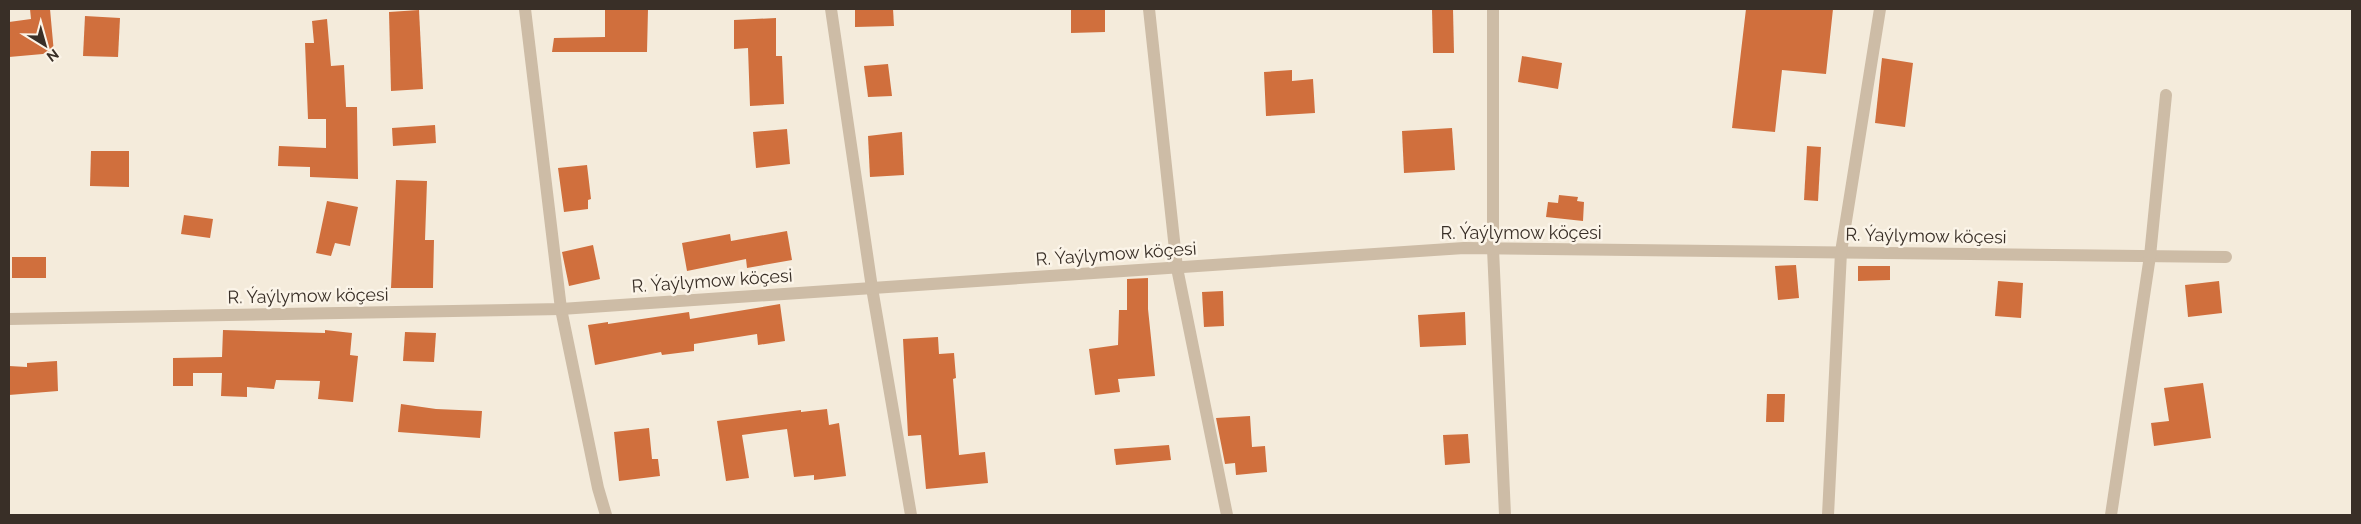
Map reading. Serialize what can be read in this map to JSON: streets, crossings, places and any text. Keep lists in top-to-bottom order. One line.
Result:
{"streets":{"street":["R. Ýaýlymow köçesi"]},"north":"bottom right"}
